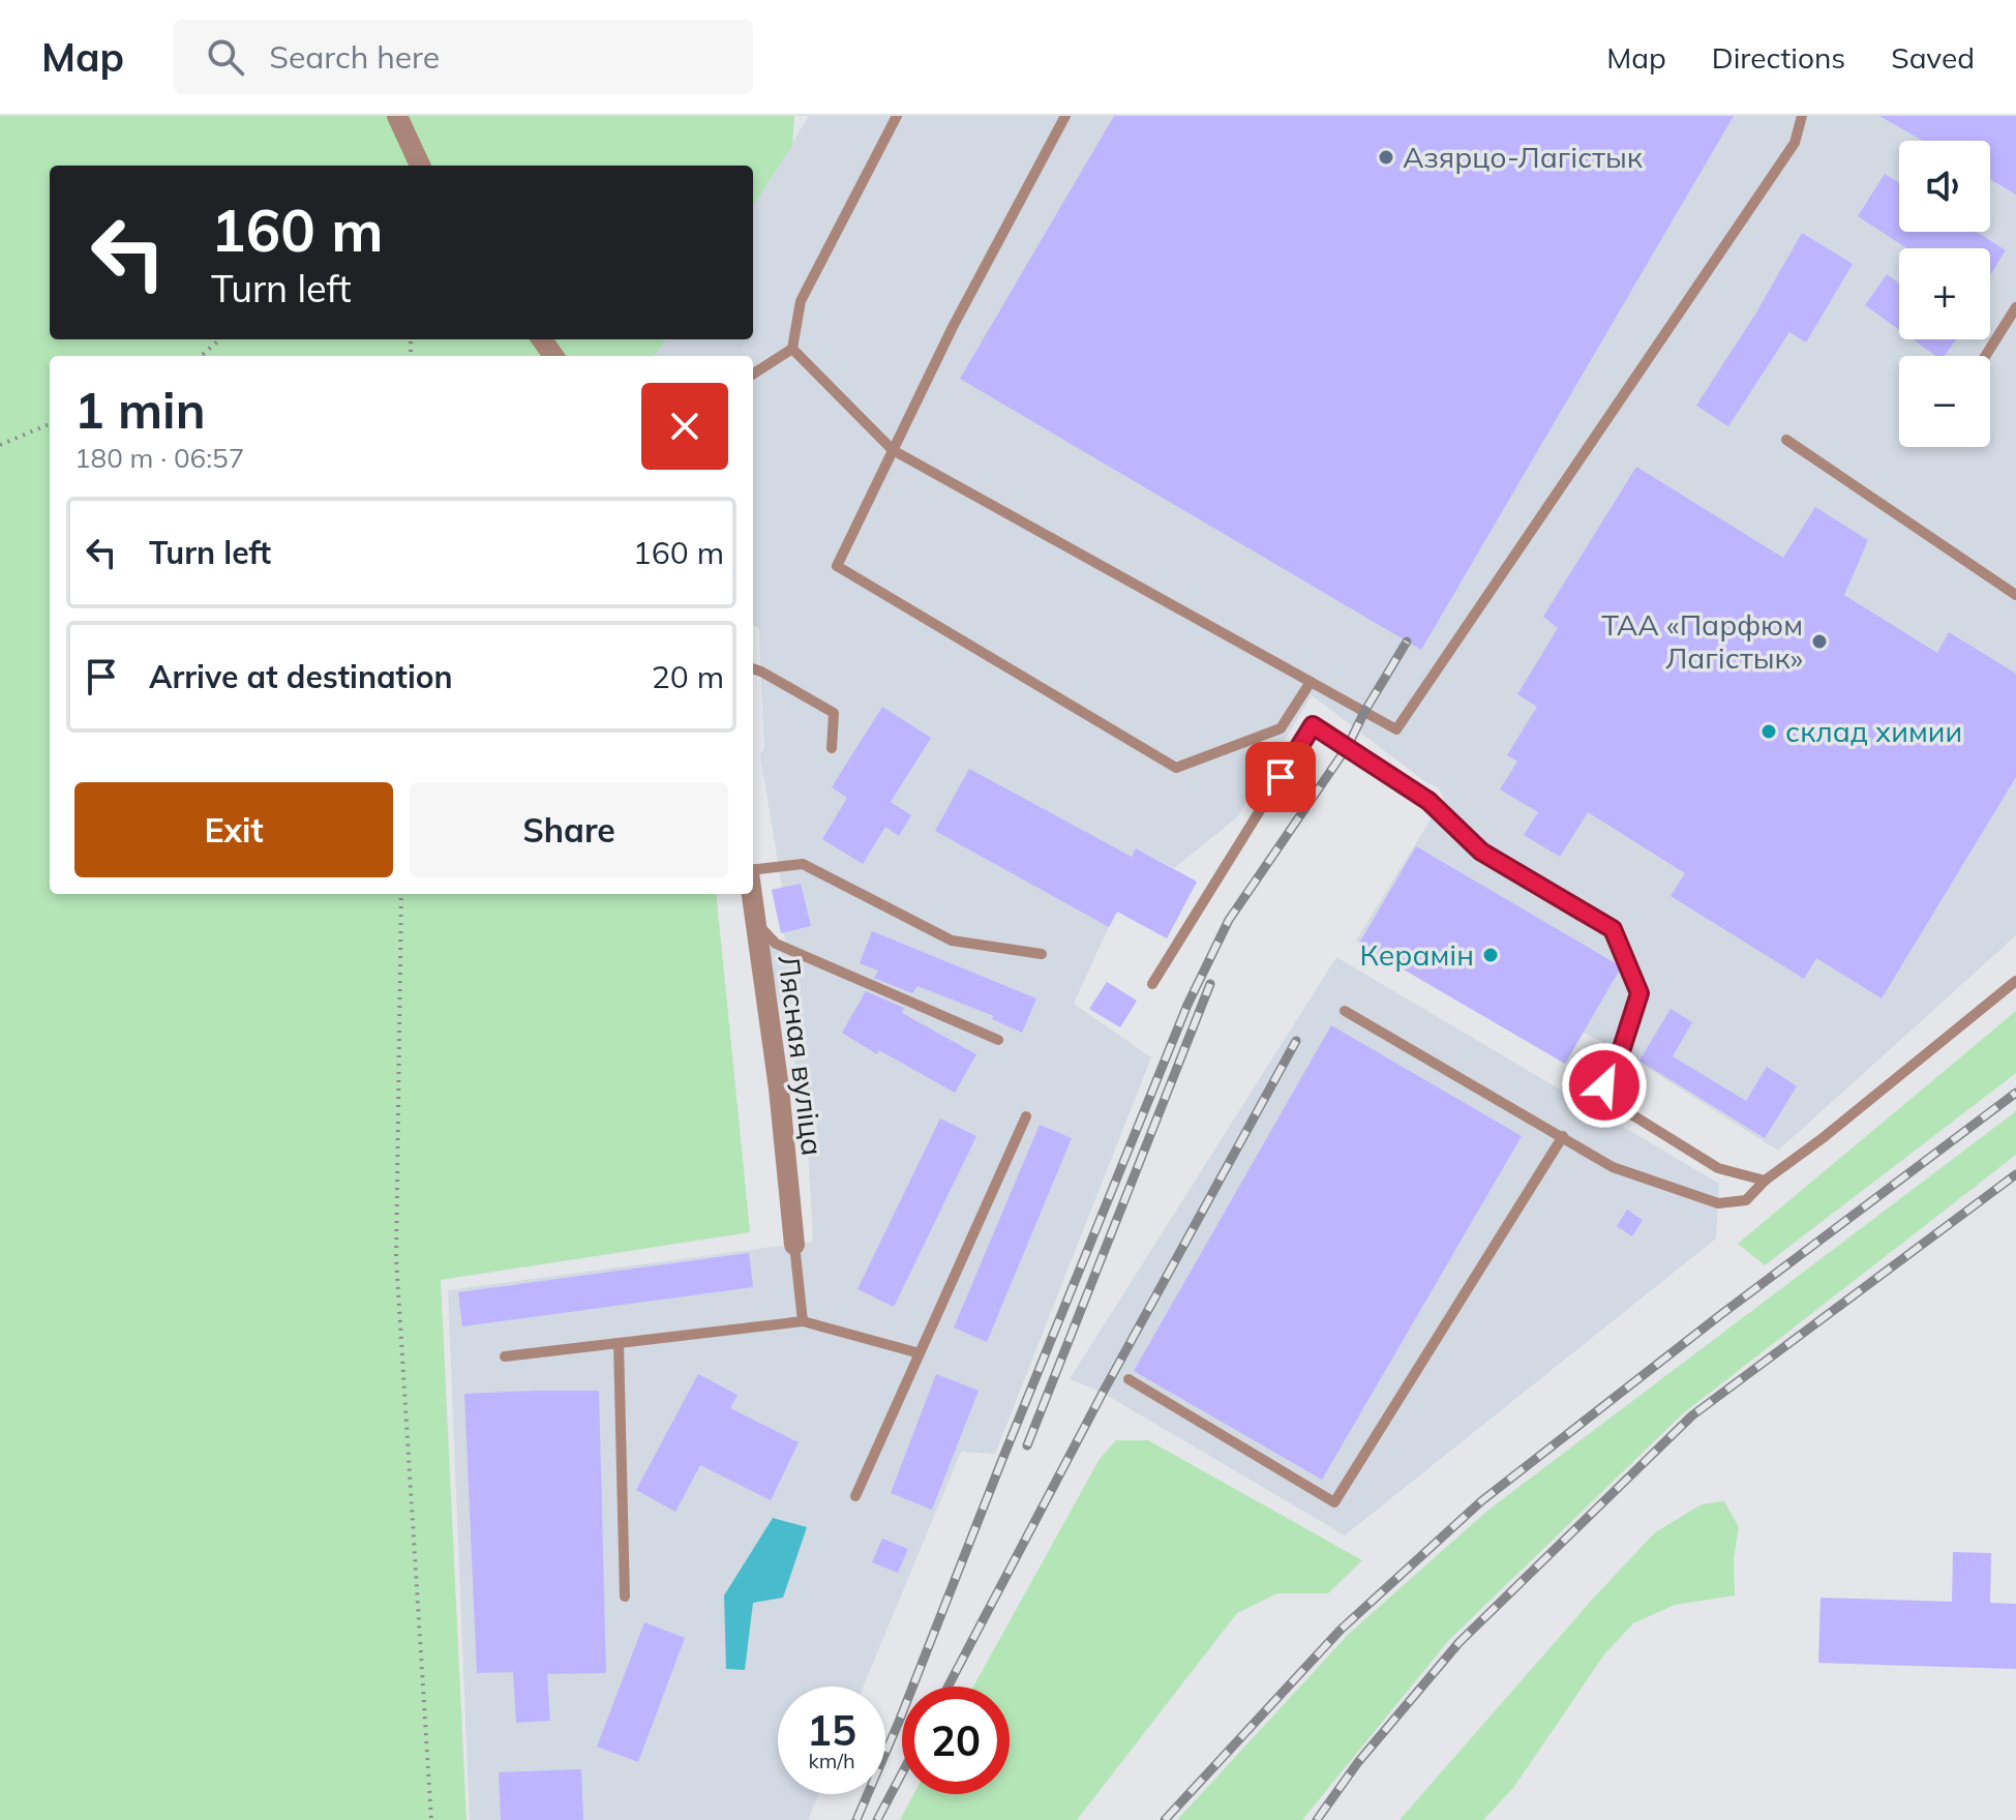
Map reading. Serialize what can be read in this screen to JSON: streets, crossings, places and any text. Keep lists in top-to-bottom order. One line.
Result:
{"streets":{"street":["Лясная вуліца"]},"places":["Азярцо-Лагістык","ТАА «Парфюм Лагістык»","склад химии","Керамін"],"page":{"header":"Map","search":"Search here","nav":["Map","Directions","Saved"],"map_buttons":["+","−"],"turn":["160 m","Turn left"],"heading":["1 min","180 m · 06:57"],"list":[{"name":"Turn left","value":"160 m"},{"name":"Arrive at destination","value":"20 m"}],"buttons":["Exit","Share"],"speed":"15 km/h","limit":"20"}}
